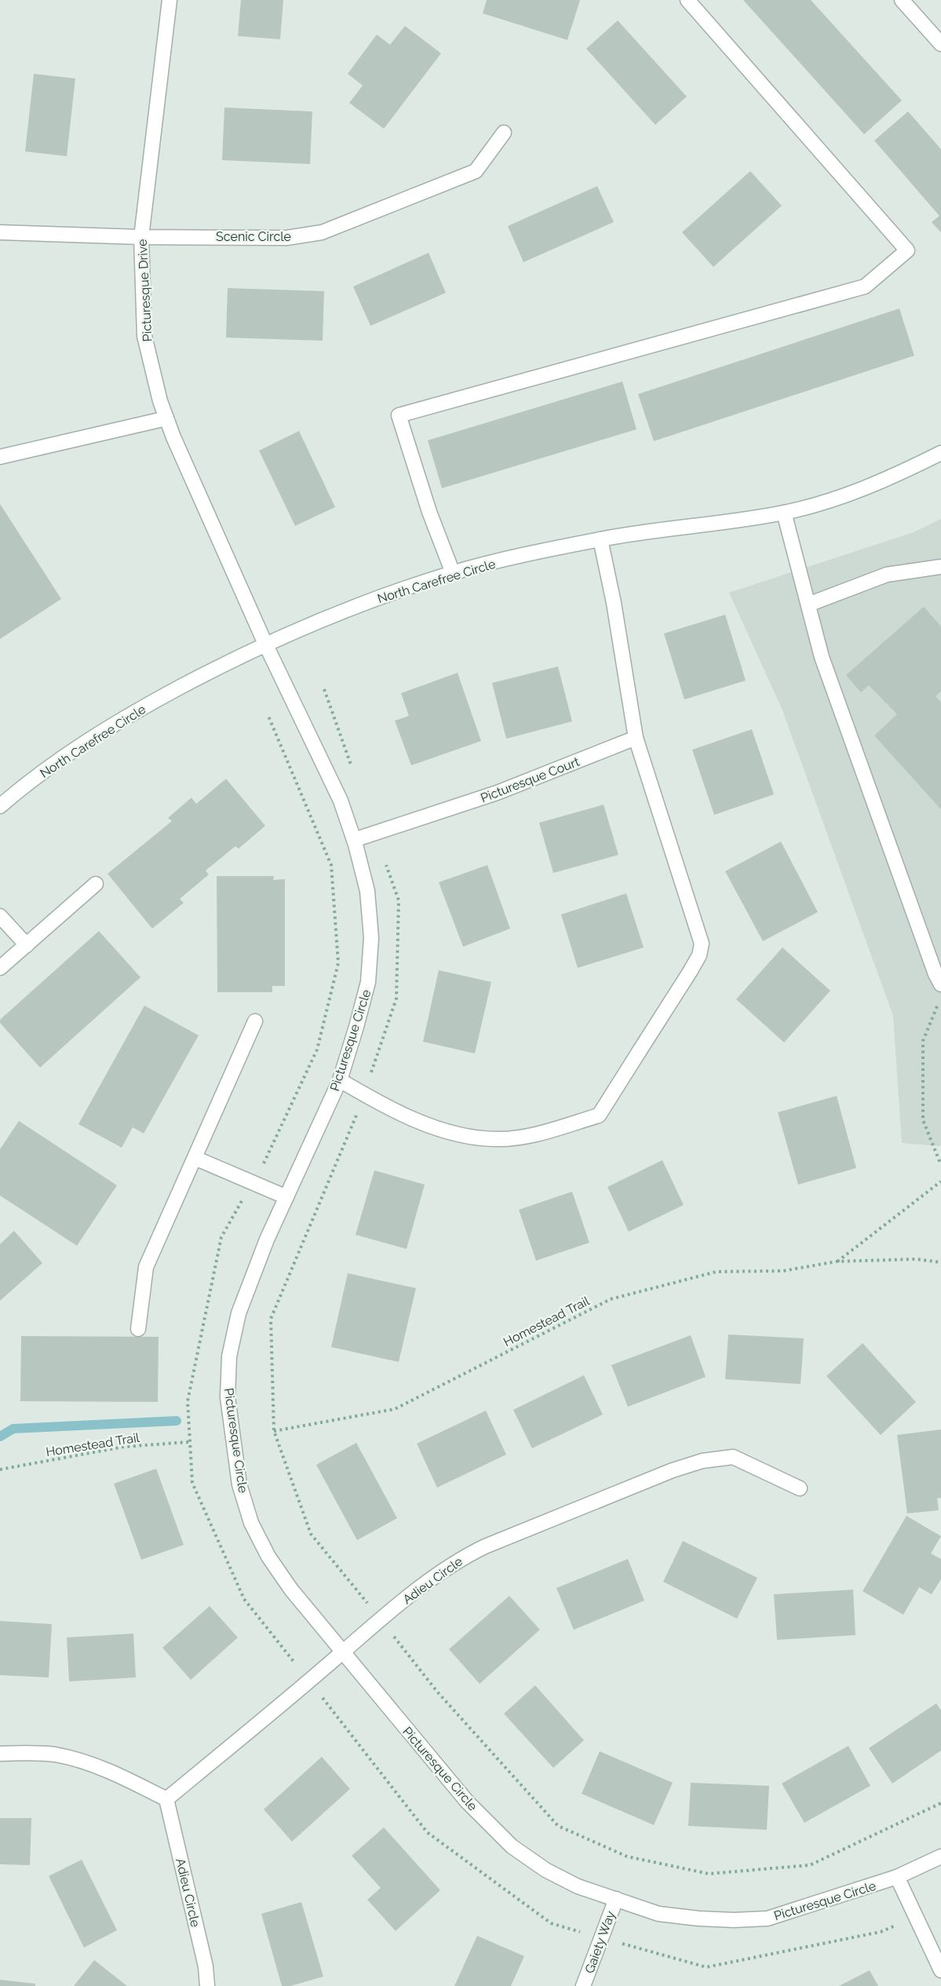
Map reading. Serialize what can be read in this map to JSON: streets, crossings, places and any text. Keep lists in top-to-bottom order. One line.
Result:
{"streets":{"street":["Scenic Circle","Picturesque Drive","North Carefree Circle","Picturesque Court","Picturesque Circle","Adieu Circle","Gaiety Way"],"path":["Homestead Trail"]},"crossings":[["Scenic Circle","Picturesque Drive"],["Picturesque Drive","North Carefree Circle"],["Picturesque Drive","Picturesque Circle"],["North Carefree Circle","Picturesque Circle"],["Picturesque Court","Picturesque Circle"],["Picturesque Circle","Adieu Circle"],["Picturesque Circle","Gaiety Way"]]}
